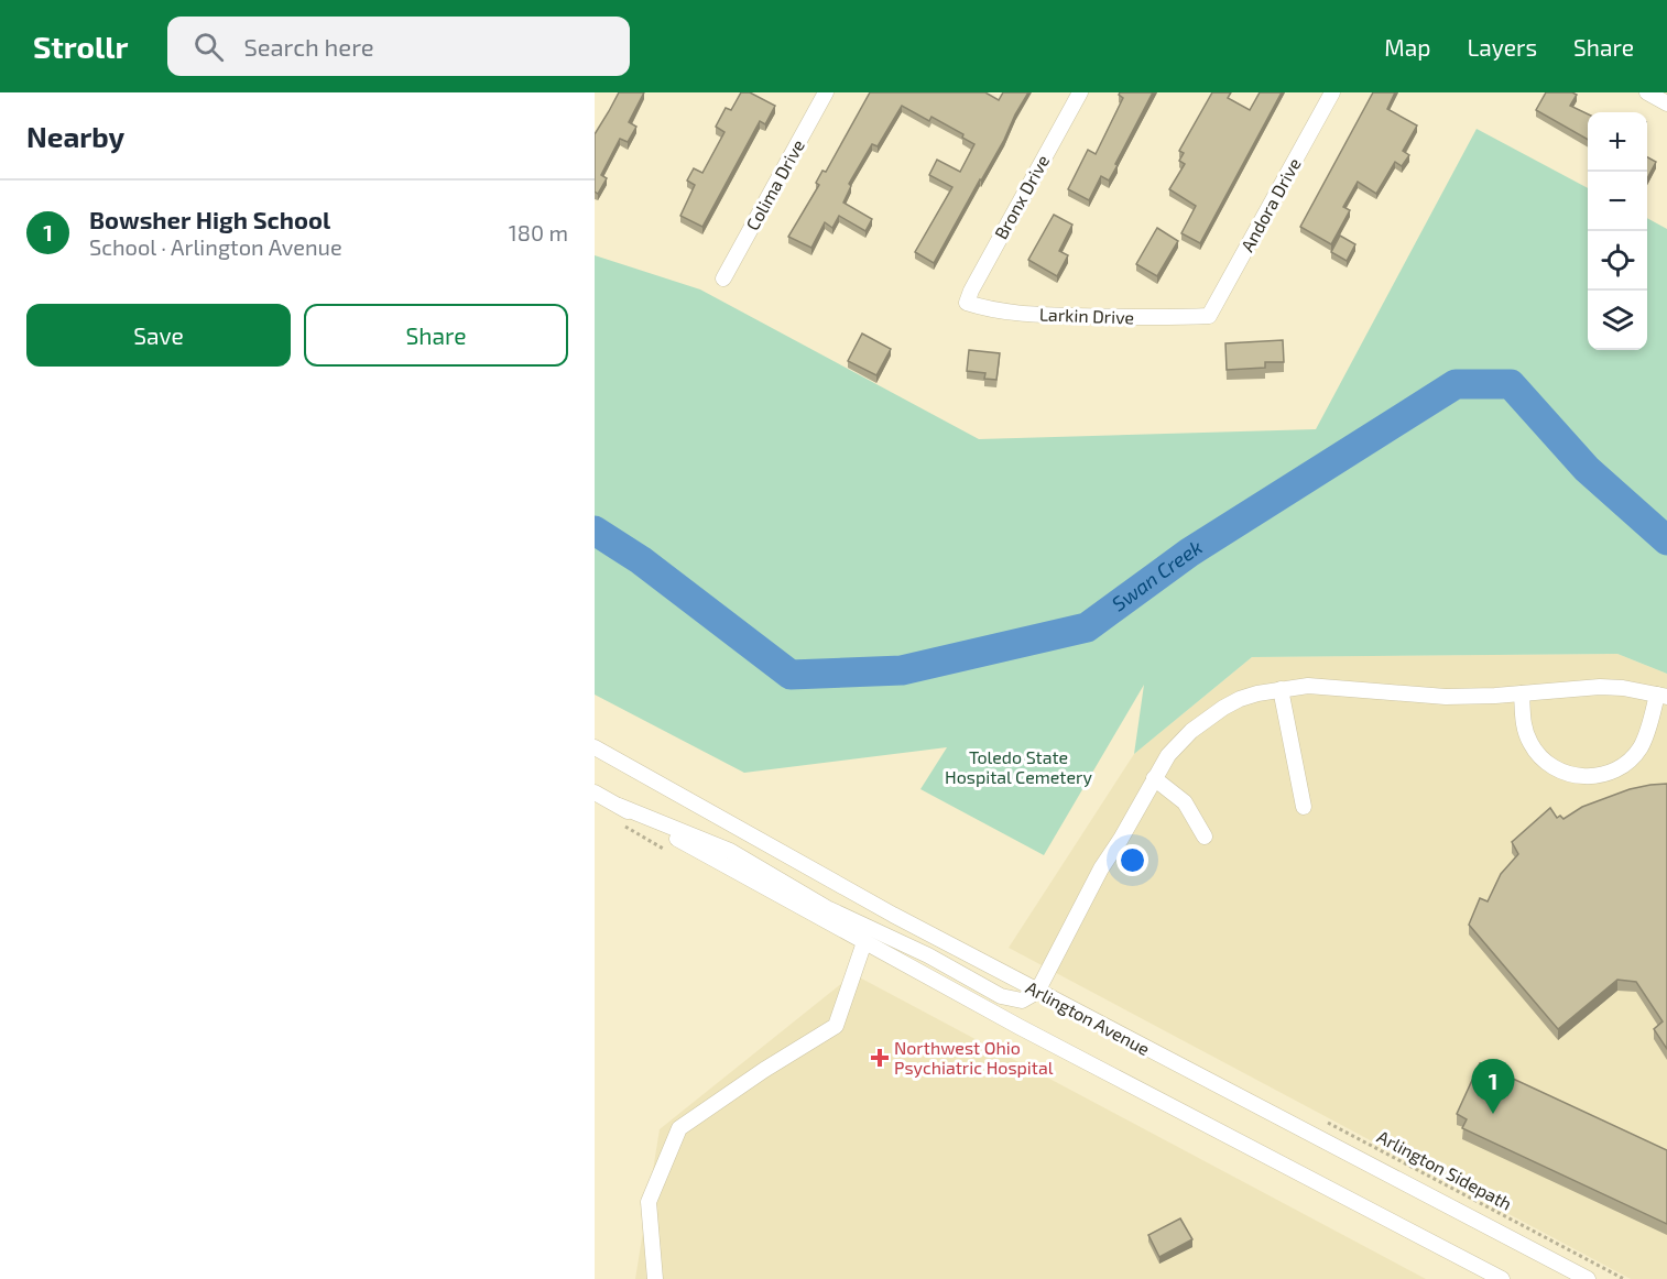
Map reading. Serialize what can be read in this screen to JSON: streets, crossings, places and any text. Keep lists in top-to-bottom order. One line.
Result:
{"streets":{"street":["Colima Drive","Bronx Drive","Andora Drive","Larkin Drive","Arlington Avenue"],"path":["Arlington Sidepath"]},"crossings":[["Bronx Drive","Larkin Drive"],["Andora Drive","Larkin Drive"]],"water":["Swan Creek"],"parks":["Toledo State Hospital Cemetery"],"places":{"health":["Northwest Ohio Psychiatric Hospital"]},"page":{"header":"Strollr","search":"Search here","nav":["Map","Layers","Share"],"heading":"Nearby","map_buttons":["+","−"],"list":[{"mark":"1","name":"Bowsher High School","note":"School · Arlington Avenue","value":"180 m"}],"buttons":["Save","Share"],"pins":"1"}}
